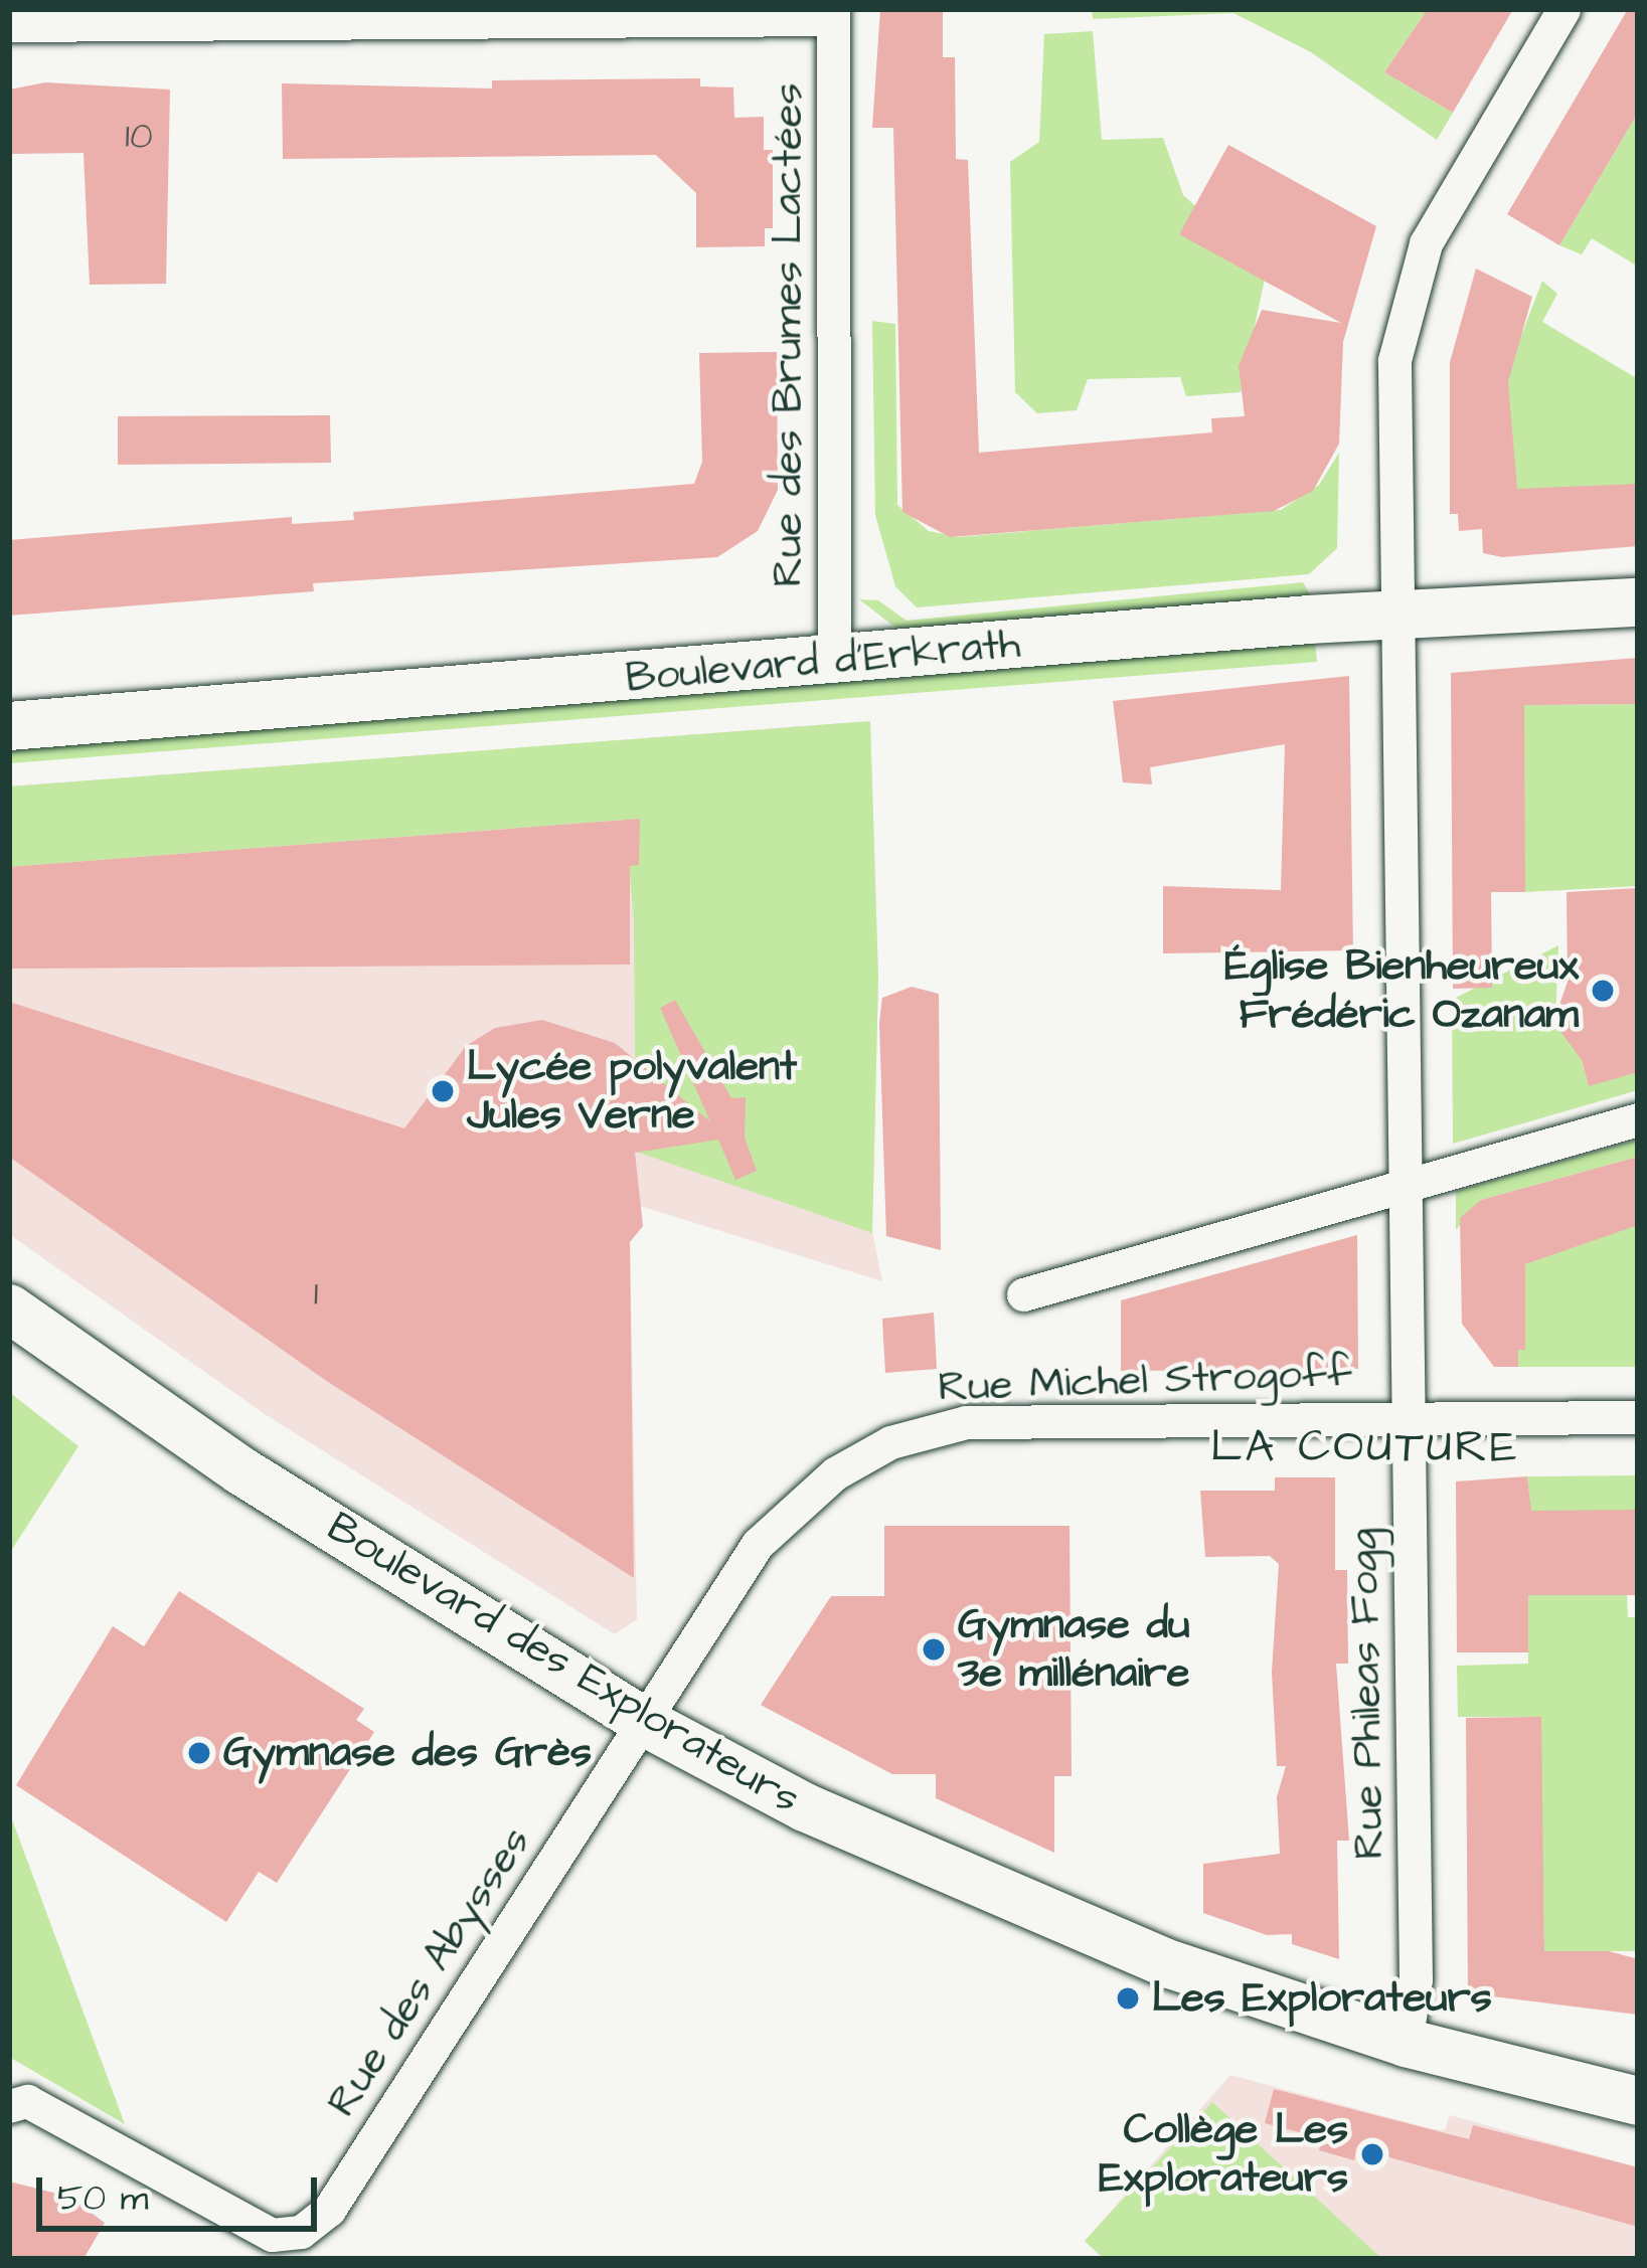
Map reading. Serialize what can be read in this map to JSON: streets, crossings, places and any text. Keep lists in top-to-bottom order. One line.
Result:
{"streets":{"street":["Rue des Brumes Lactées","Boulevard d'Erkrath","Rue Michel Strogoff","Boulevard des Explorateurs","Rue Phileas Fogg","Rue des Abysses"]},"crossings":[["Rue des Brumes Lactées","Boulevard d'Erkrath"],["Boulevard d'Erkrath","Rue Phileas Fogg"],["Rue Michel Strogoff","Boulevard des Explorateurs"],["Rue Michel Strogoff","Rue Phileas Fogg"],["Rue Michel Strogoff","Rue des Abysses"],["Boulevard des Explorateurs","Rue Phileas Fogg"],["Boulevard des Explorateurs","Rue des Abysses"]],"districts":["LA COUTURE"],"places":["Église Bienheureux Frédéric Ozanam","Lycée polyvalent Jules Verne","Gymnase du 3e millénaire","Gymnase des Grès","Les Explorateurs","Collège Les Explorateurs"],"house_numbers":["10","1"],"scale_bar":"50 m"}
